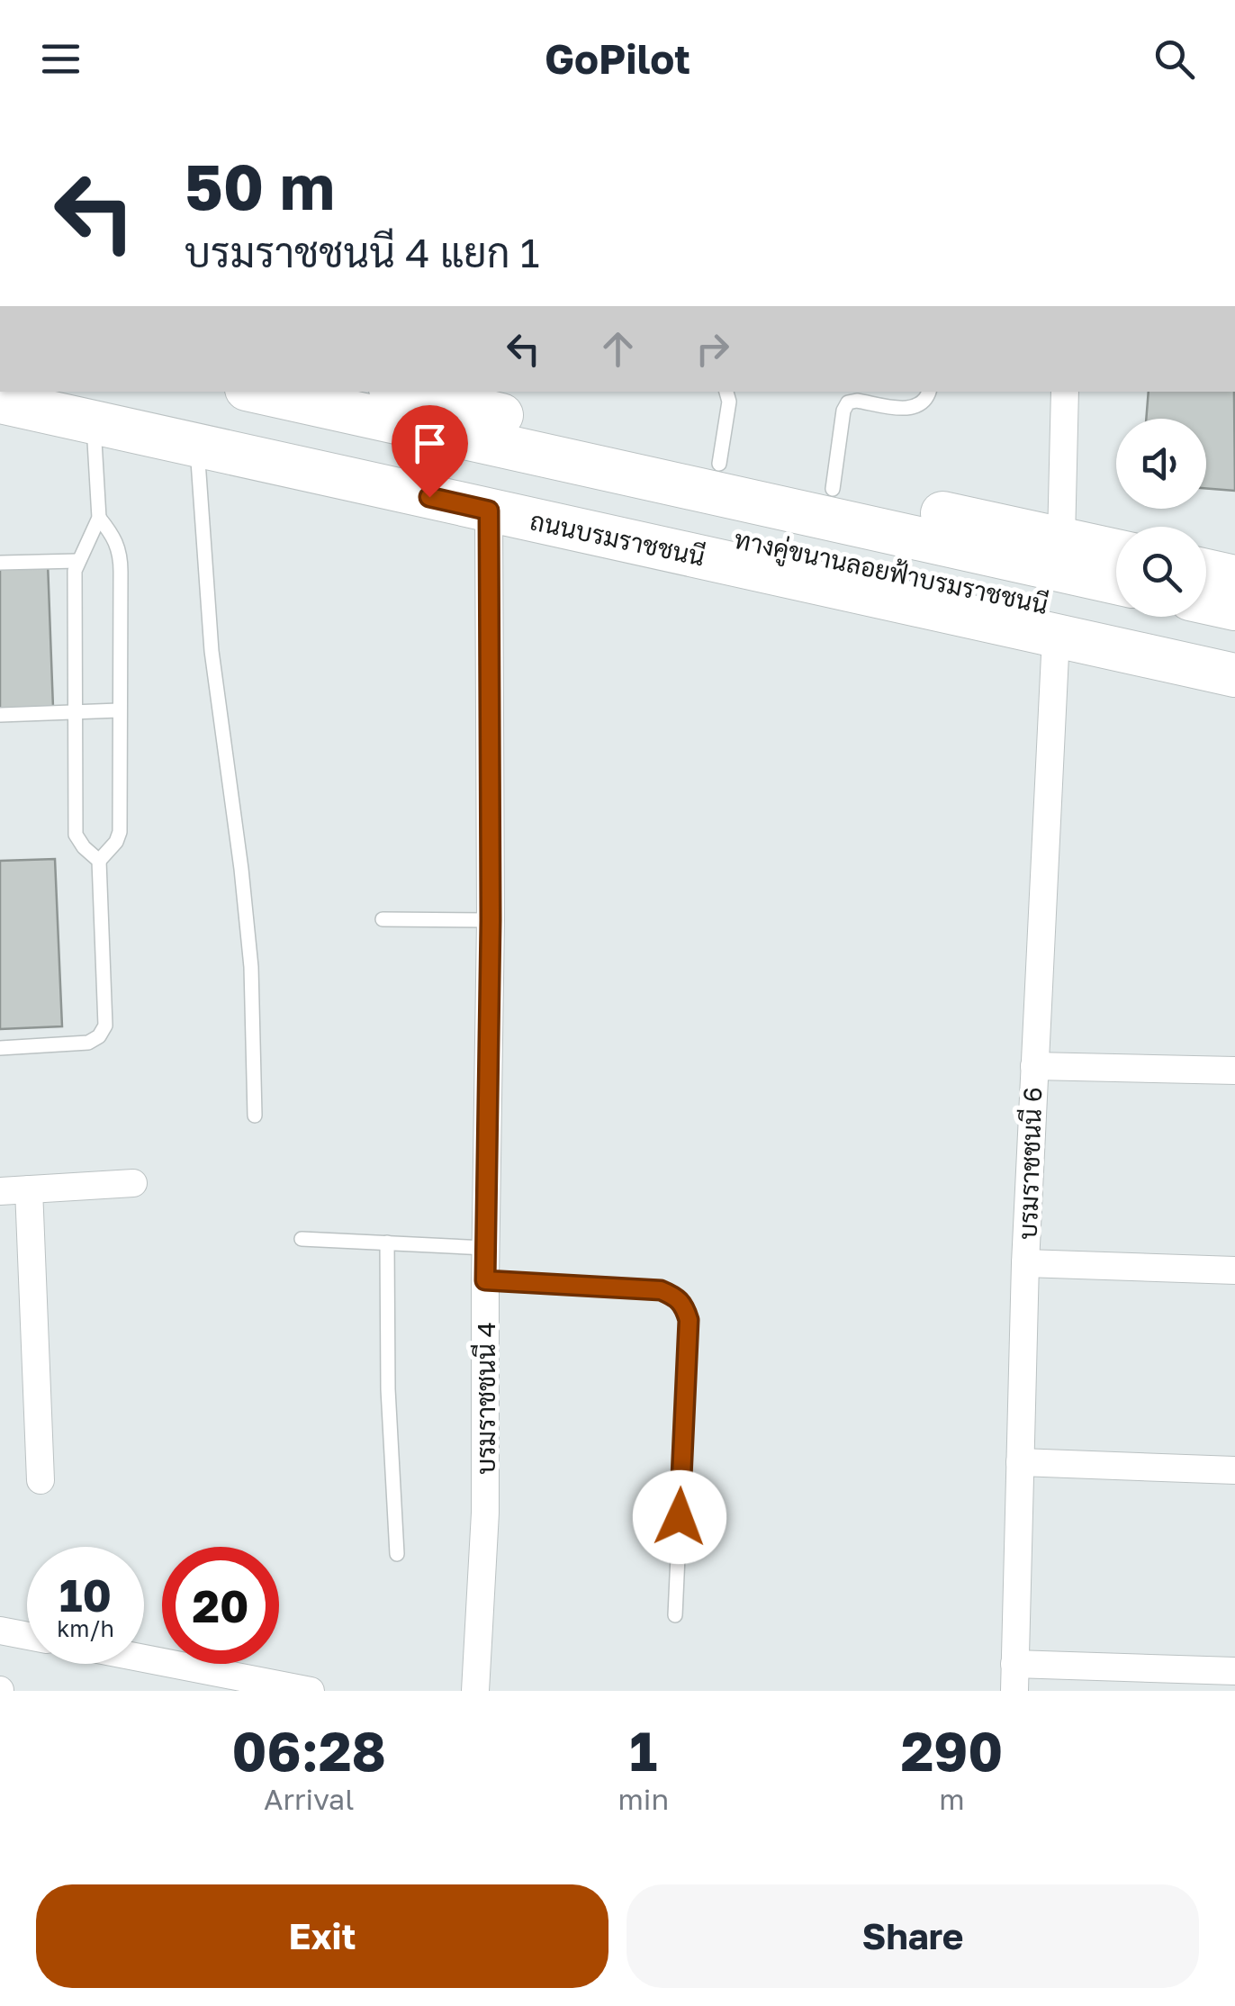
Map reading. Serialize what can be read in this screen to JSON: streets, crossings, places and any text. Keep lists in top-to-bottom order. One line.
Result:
{"streets":{"main road":["ถนนบรมราชชนนี","ทางคู่ขนานลอยฟ้าบรมราชชนนี"],"street":["บรมราชชนนี 6","บรมราชชนนี 4"]},"crossings":[["ถนนบรมราชชนนี","ทางคู่ขนานลอยฟ้าบรมราชชนนี"],["ถนนบรมราชชนนี","บรมราชชนนี 6"],["ถนนบรมราชชนนี","บรมราชชนนี 4"]],"page":{"header":"GoPilot","turn":["50 m","บรมราชชนนี 4 แยก 1"],"speed":"10 km/h","limit":"20","eta":["06:28","Arrival","1","min","290","m"],"buttons":["Exit","Share"]}}
